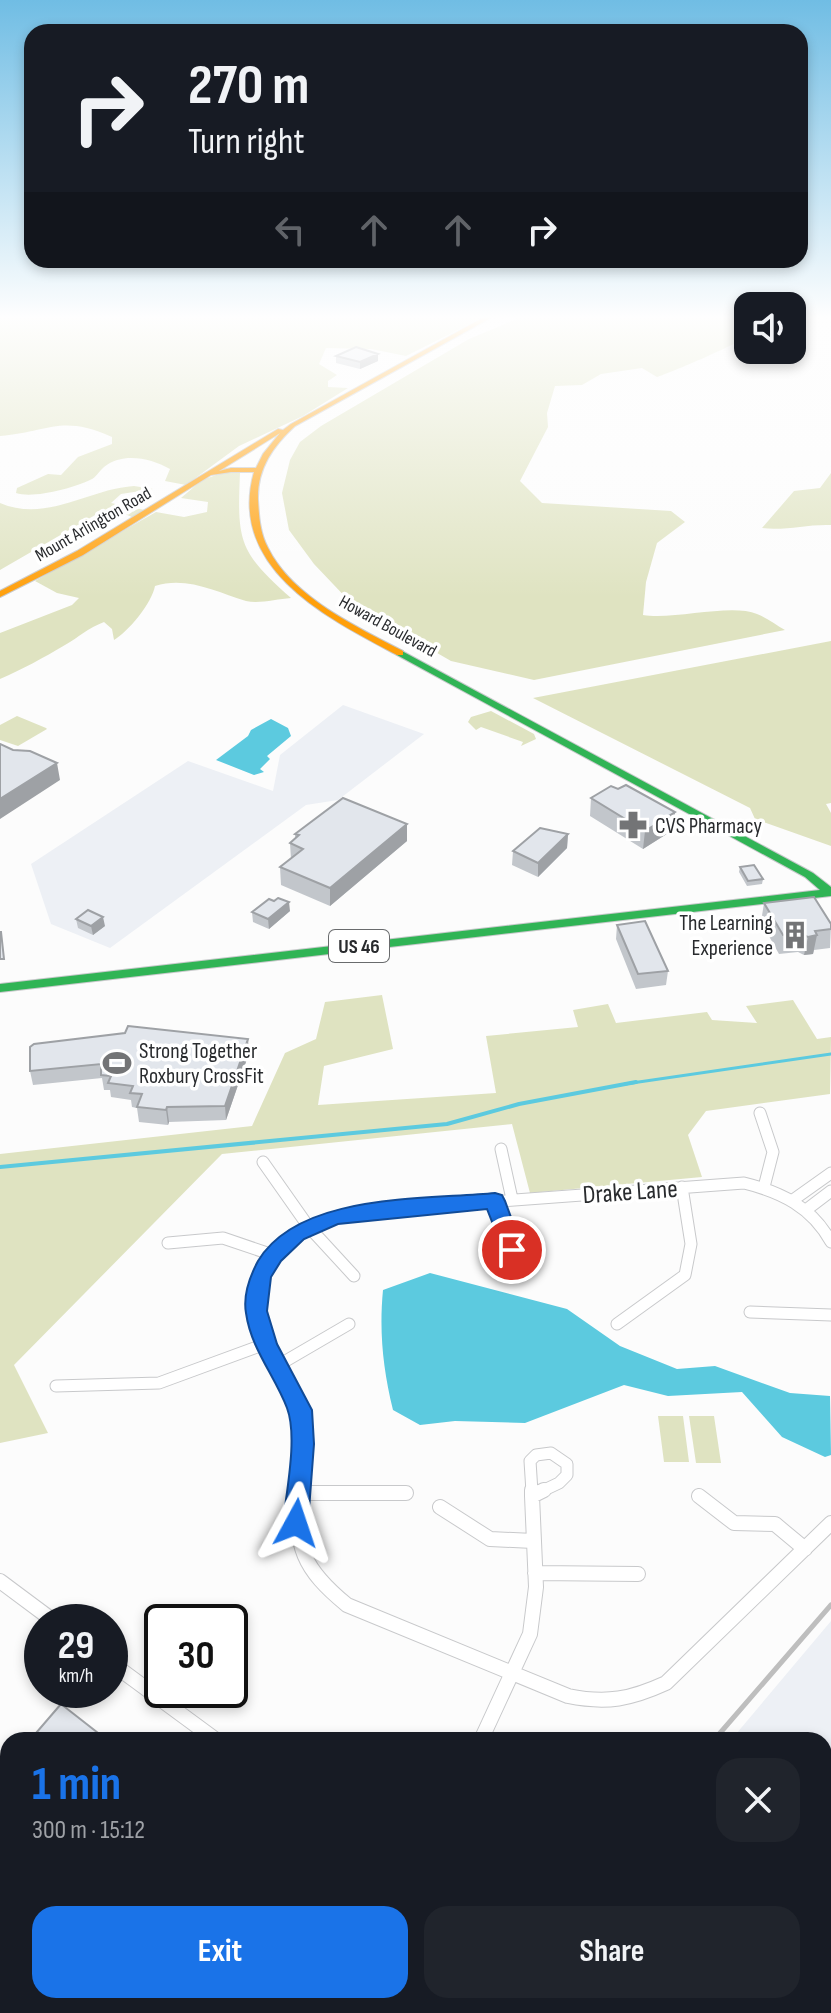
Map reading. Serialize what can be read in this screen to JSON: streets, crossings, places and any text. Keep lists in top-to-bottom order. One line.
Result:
{"streets":{"main road":["Mount Arlington Road","Howard Boulevard","US 46"],"street":["Drake Lane"]},"crossings":[["Mount Arlington Road","Howard Boulevard"],["Howard Boulevard","US 46"]],"places":{"pharmacy":["CVS Pharmacy"],"building":["The Learning Experience"],"sports":["Strong Together Roxbury CrossFit"]},"page":{"turn":["270 m","Turn right"],"speed":"29 km/h","limit":"30","heading":["1 min","300 m · 15:12"],"buttons":["Exit","Share"]}}
